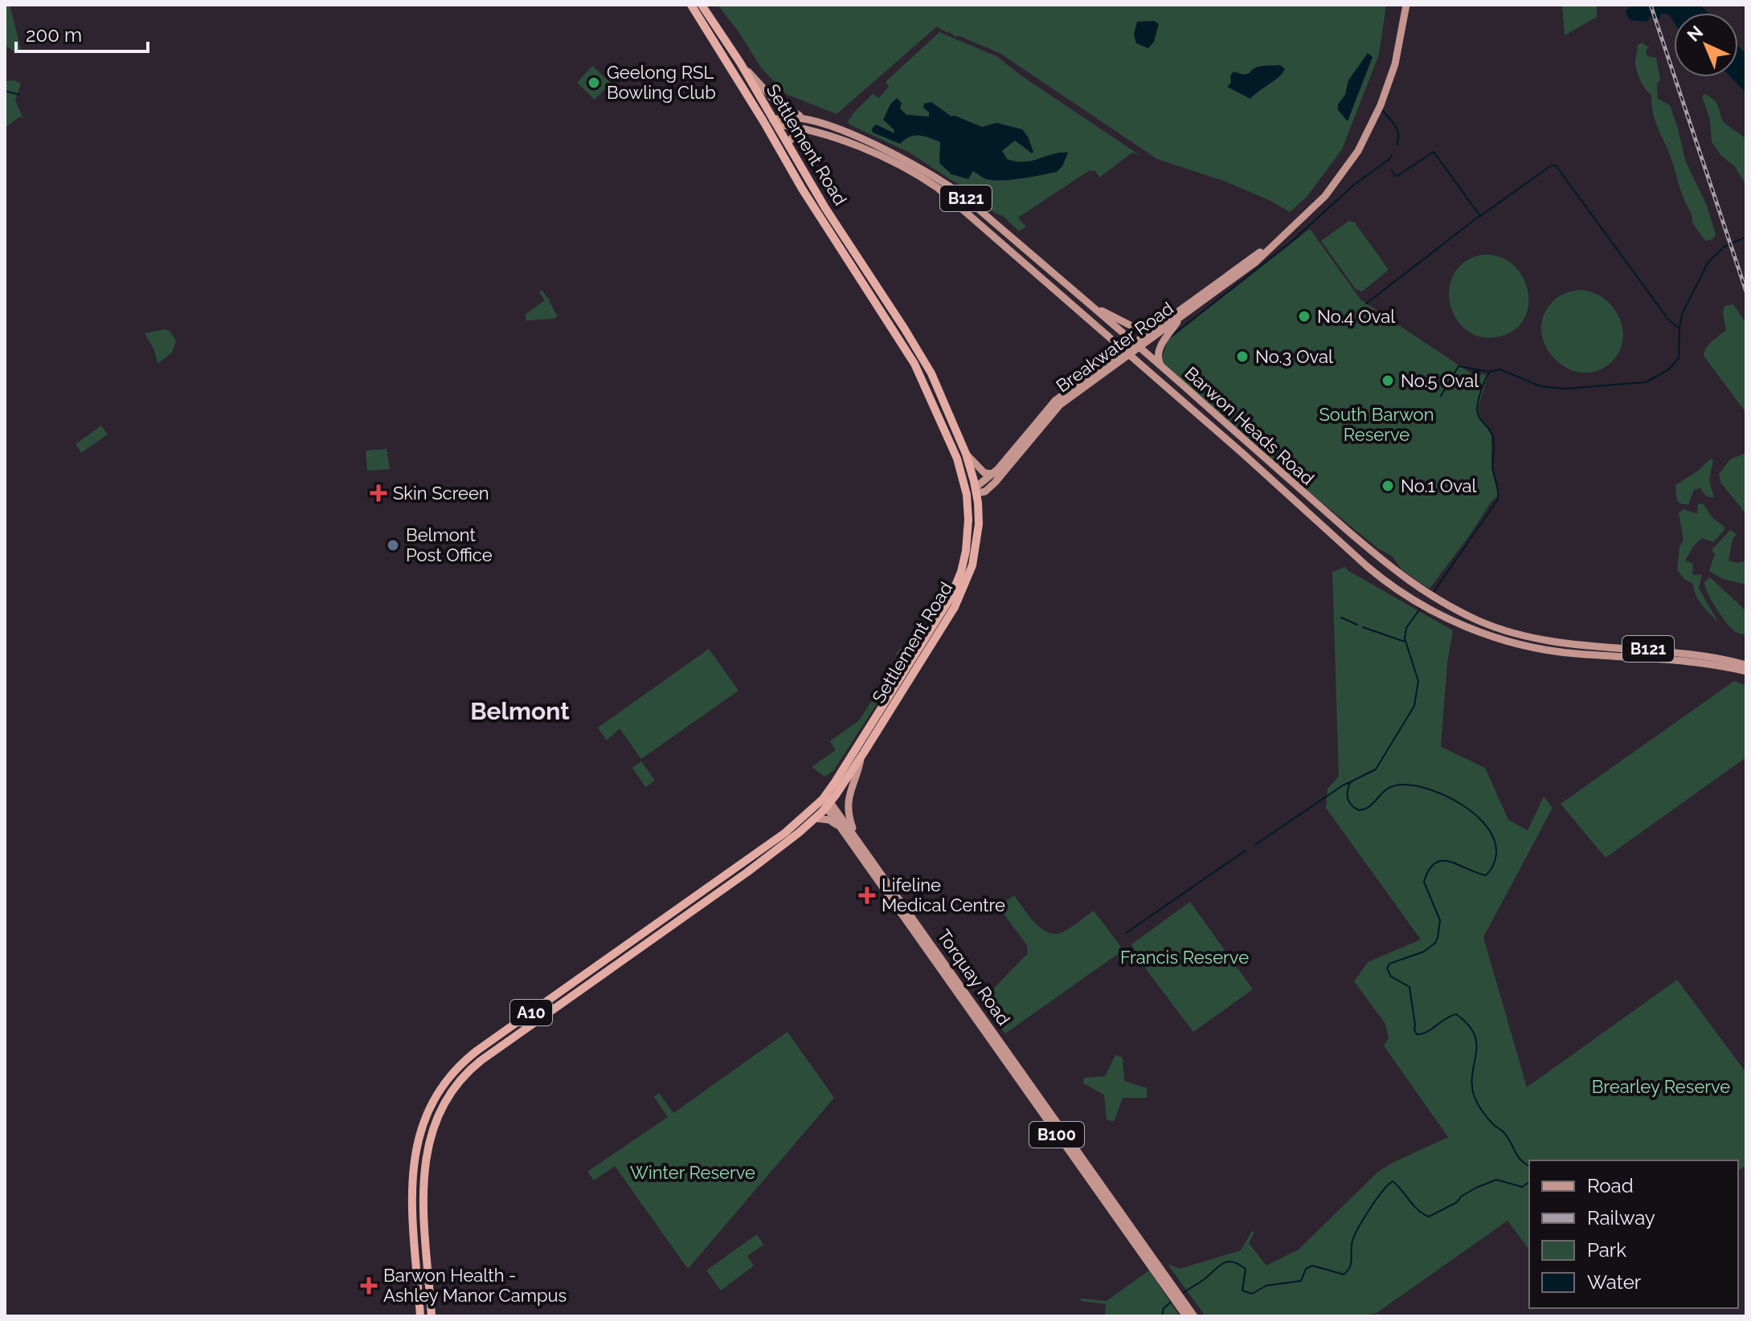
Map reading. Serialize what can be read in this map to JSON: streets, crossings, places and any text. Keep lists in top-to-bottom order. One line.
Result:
{"streets":{"highway":["Settlement Road","A10"],"main road":["B121","Breakwater Road","Barwon Heads Road","Torquay Road","B100"]},"crossings":[["Settlement Road","B121"],["Settlement Road","Breakwater Road"],["Settlement Road","Barwon Heads Road"],["Settlement Road","Torquay Road"],["Settlement Road","A10"],["B121","Breakwater Road"],["B121","Barwon Heads Road"],["Breakwater Road","Barwon Heads Road"]],"districts":["Belmont"],"parks":["South Barwon Reserve","Francis Reserve","Brearley Reserve","Winter Reserve"],"places":{"other":["Geelong RSL Bowling Club","No.4 Oval","No.3 Oval","No.5 Oval","No.1 Oval","Belmont Post Office"],"health":["Skin Screen","Lifeline Medical Centre","Barwon Health - Ashley Manor Campus"]},"legend":["Road","Railway","Park","Water"],"scale_bar":"200 m","north":"top left"}
